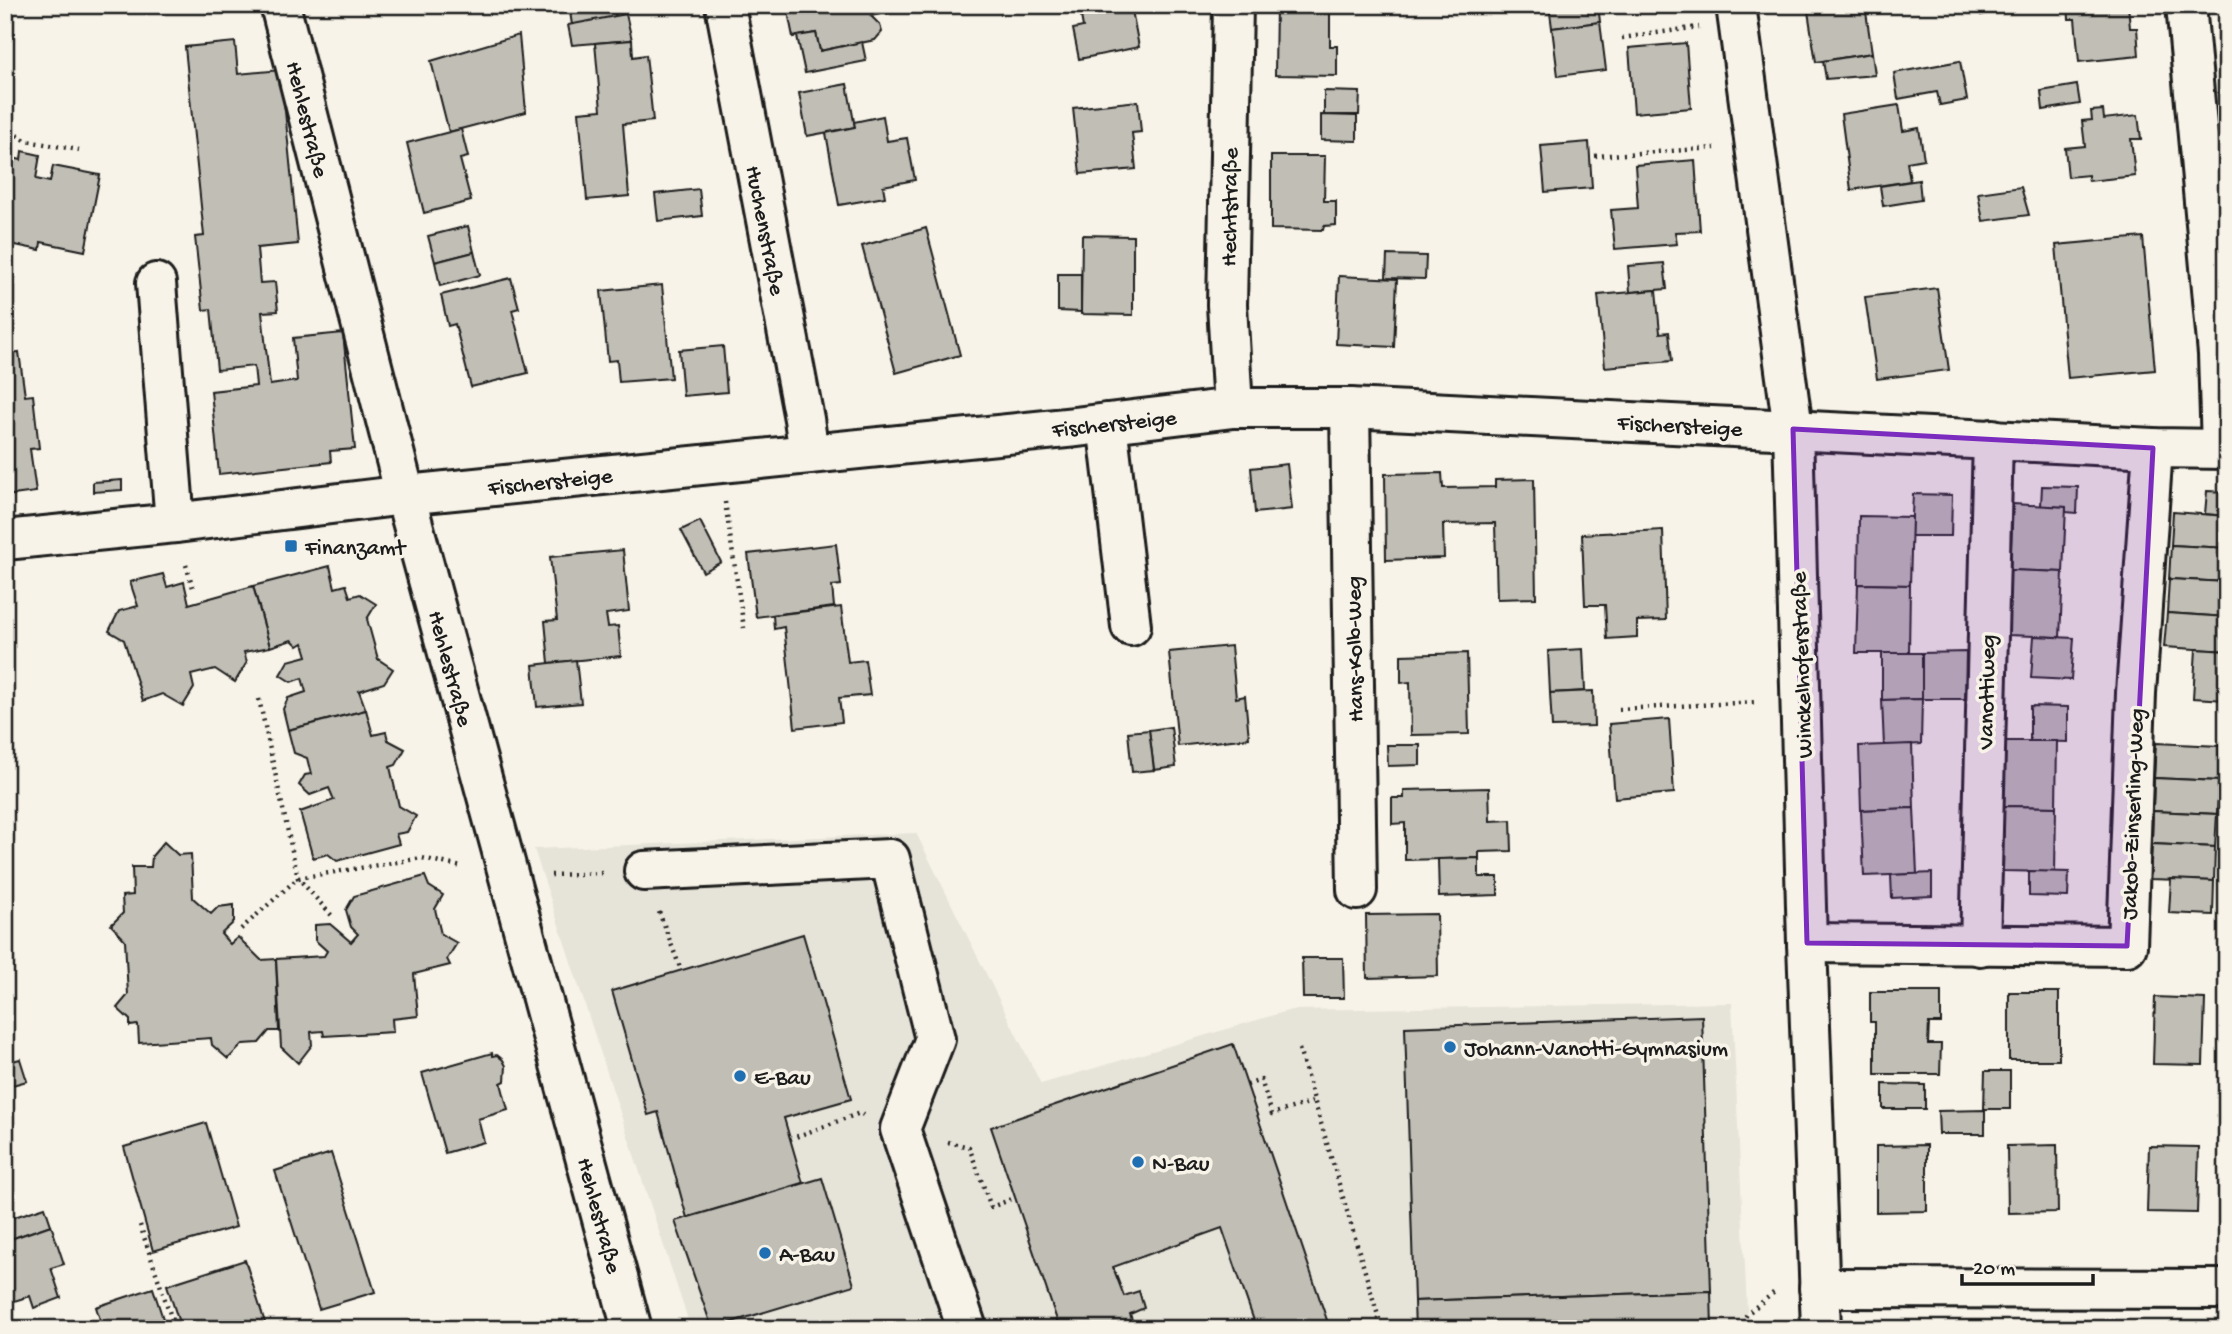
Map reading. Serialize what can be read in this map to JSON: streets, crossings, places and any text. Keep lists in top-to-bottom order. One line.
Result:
{"streets":{"street":["Hehlestraße","Hechtstraße","Huchenstraße","Fischersteige","Hans-Kolb-Weg","Winckelhoferstraße","Vanottiweg","Jakob-Zinserling-Weg"]},"crossings":[["Hehlestraße","Fischersteige"],["Hechtstraße","Fischersteige"],["Huchenstraße","Fischersteige"],["Fischersteige","Hans-Kolb-Weg"],["Fischersteige","Winckelhoferstraße"],["Fischersteige","Vanottiweg"],["Fischersteige","Jakob-Zinserling-Weg"],["Winckelhoferstraße","Jakob-Zinserling-Weg"],["Vanottiweg","Jakob-Zinserling-Weg"]],"places":{"transit":["Finanzamt"],"other":["Johann-Vanotti-Gymnasium","E-Bau","N-Bau","A-Bau"]},"scale_bar":"20 m"}
